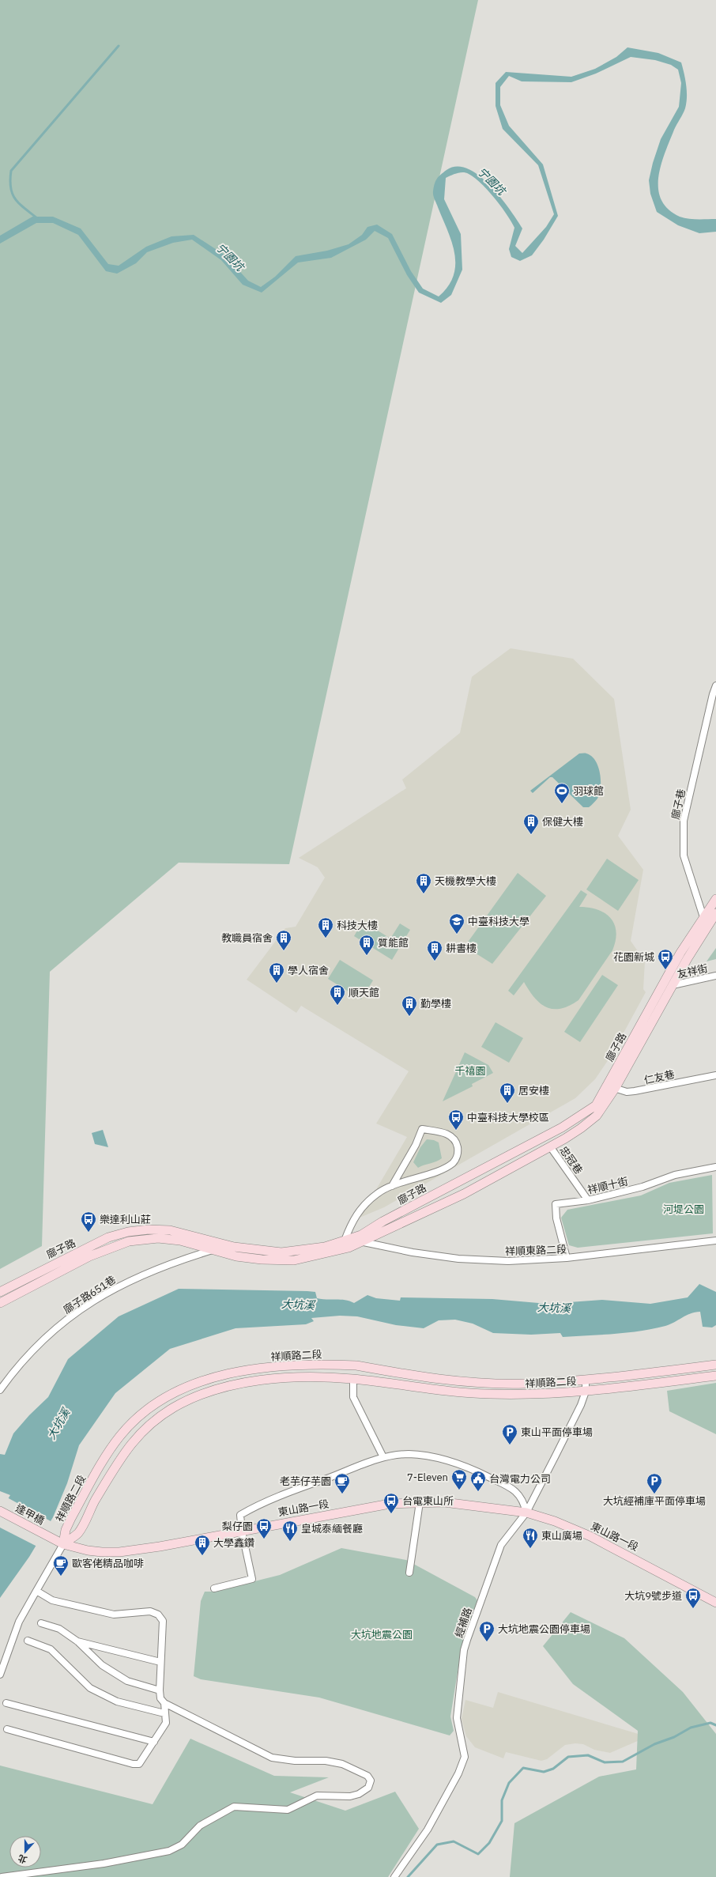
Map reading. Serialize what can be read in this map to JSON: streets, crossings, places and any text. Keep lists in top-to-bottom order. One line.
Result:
{"streets":{"main road":["廍子路","祥順路二段","東山路一段","逢甲橋"],"street":["廍子巷","友祥街","仁友巷","忠冠巷","祥順十街","祥順東路二段","廍子路651巷","經補路"]},"crossings":[["廍子巷","廍子路"],["友祥街","廍子路"],["廍子路","仁友巷"],["廍子路","忠冠巷"],["廍子路","祥順東路二段"],["廍子路","廍子路651巷"],["忠冠巷","祥順十街"],["祥順十街","祥順東路二段"],["祥順路二段","東山路一段"],["祥順路二段","經補路"],["東山路一段","逢甲橋"],["東山路一段","經補路"]],"water":["宁園坑","大坑溪"],"parks":["千禧園","河堤公園","大坑地震公園"],"places":{"sports":["羽球館"],"building":["保健大樓","天機教學大樓","科技大樓","教職員宿舍","質能館","耕書樓","學人宿舍","順天館","勤學樓","居安樓","大學鑫鑽"],"school or university":["中臺科技大學"],"bus stop":["花園新城","中臺科技大學校區","樂達利山莊","台電東山所","梨仔園","大坑9號步道"],"parking":["東山平面停車場","大坑經補庫平面停車場","大坑地震公園停車場"],"supermarket":["7-Eleven"],"public building":["台灣電力公司"],"cafe":["老芋仔芋園","歐客佬精品咖啡"],"restaurant":["皇城泰緬餐廳","東山廣場"]},"north":"bottom"}
